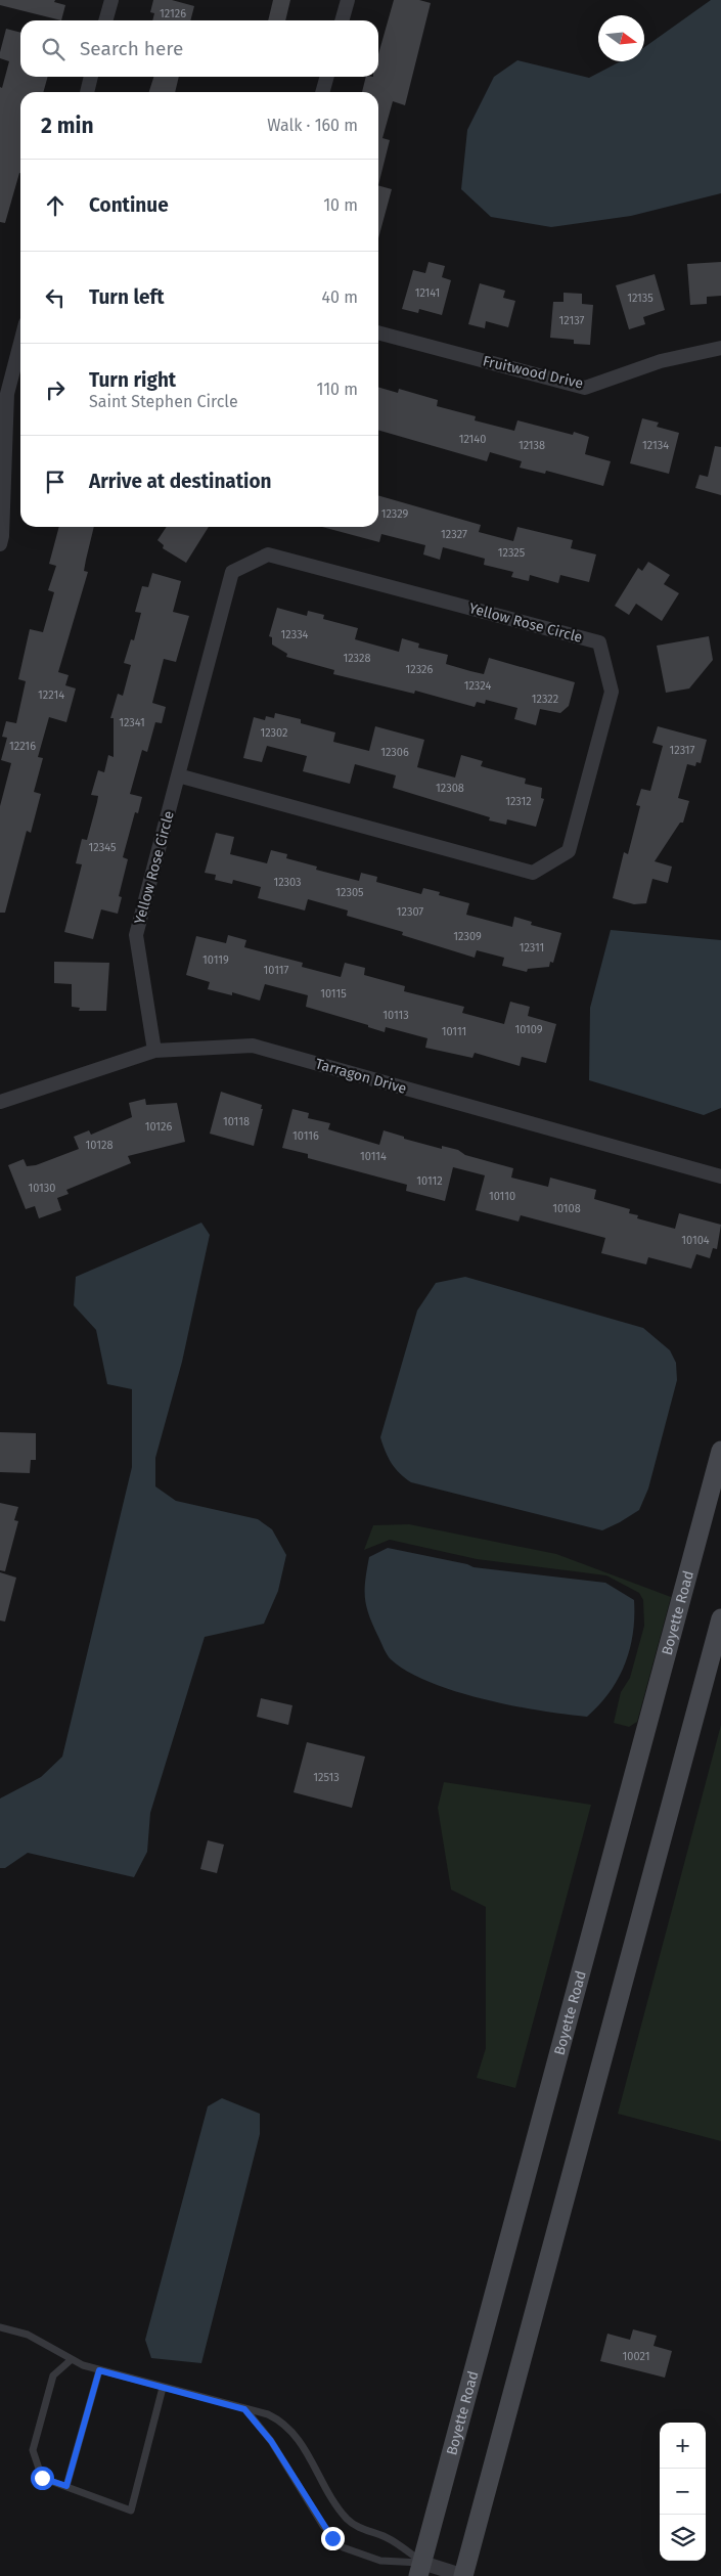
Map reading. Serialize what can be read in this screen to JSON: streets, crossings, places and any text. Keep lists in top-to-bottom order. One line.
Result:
{"streets":{"main road":["Boyette Road"],"street":["Fruitwood Drive","Yellow Rose Circle","Tarragon Drive"]},"crossings":[["Yellow Rose Circle","Tarragon Drive"]],"house_numbers":["12126","12141","12135","12137","12140","12138","12134","12329","12327","12325","12334","12328","12326","12324","12214","12322","12341","12302","12216","12317","12306","12308","12312","12345","12303","12305","12307","12309","12311","10119","10117","10115","10113","10109","10111","10118","10126","10116","10128","10114","10112","10130","10110","10108","10104","12513","10021"],"north":"right","page":{"search":"Search here","heading":["2 min","Walk · 160 m"],"list":[["Continue","10 m"],["Turn left","40 m"],["Turn right","Saint Stephen Circle","110 m"],"Arrive at destination"],"map_buttons":["+","−"]}}
